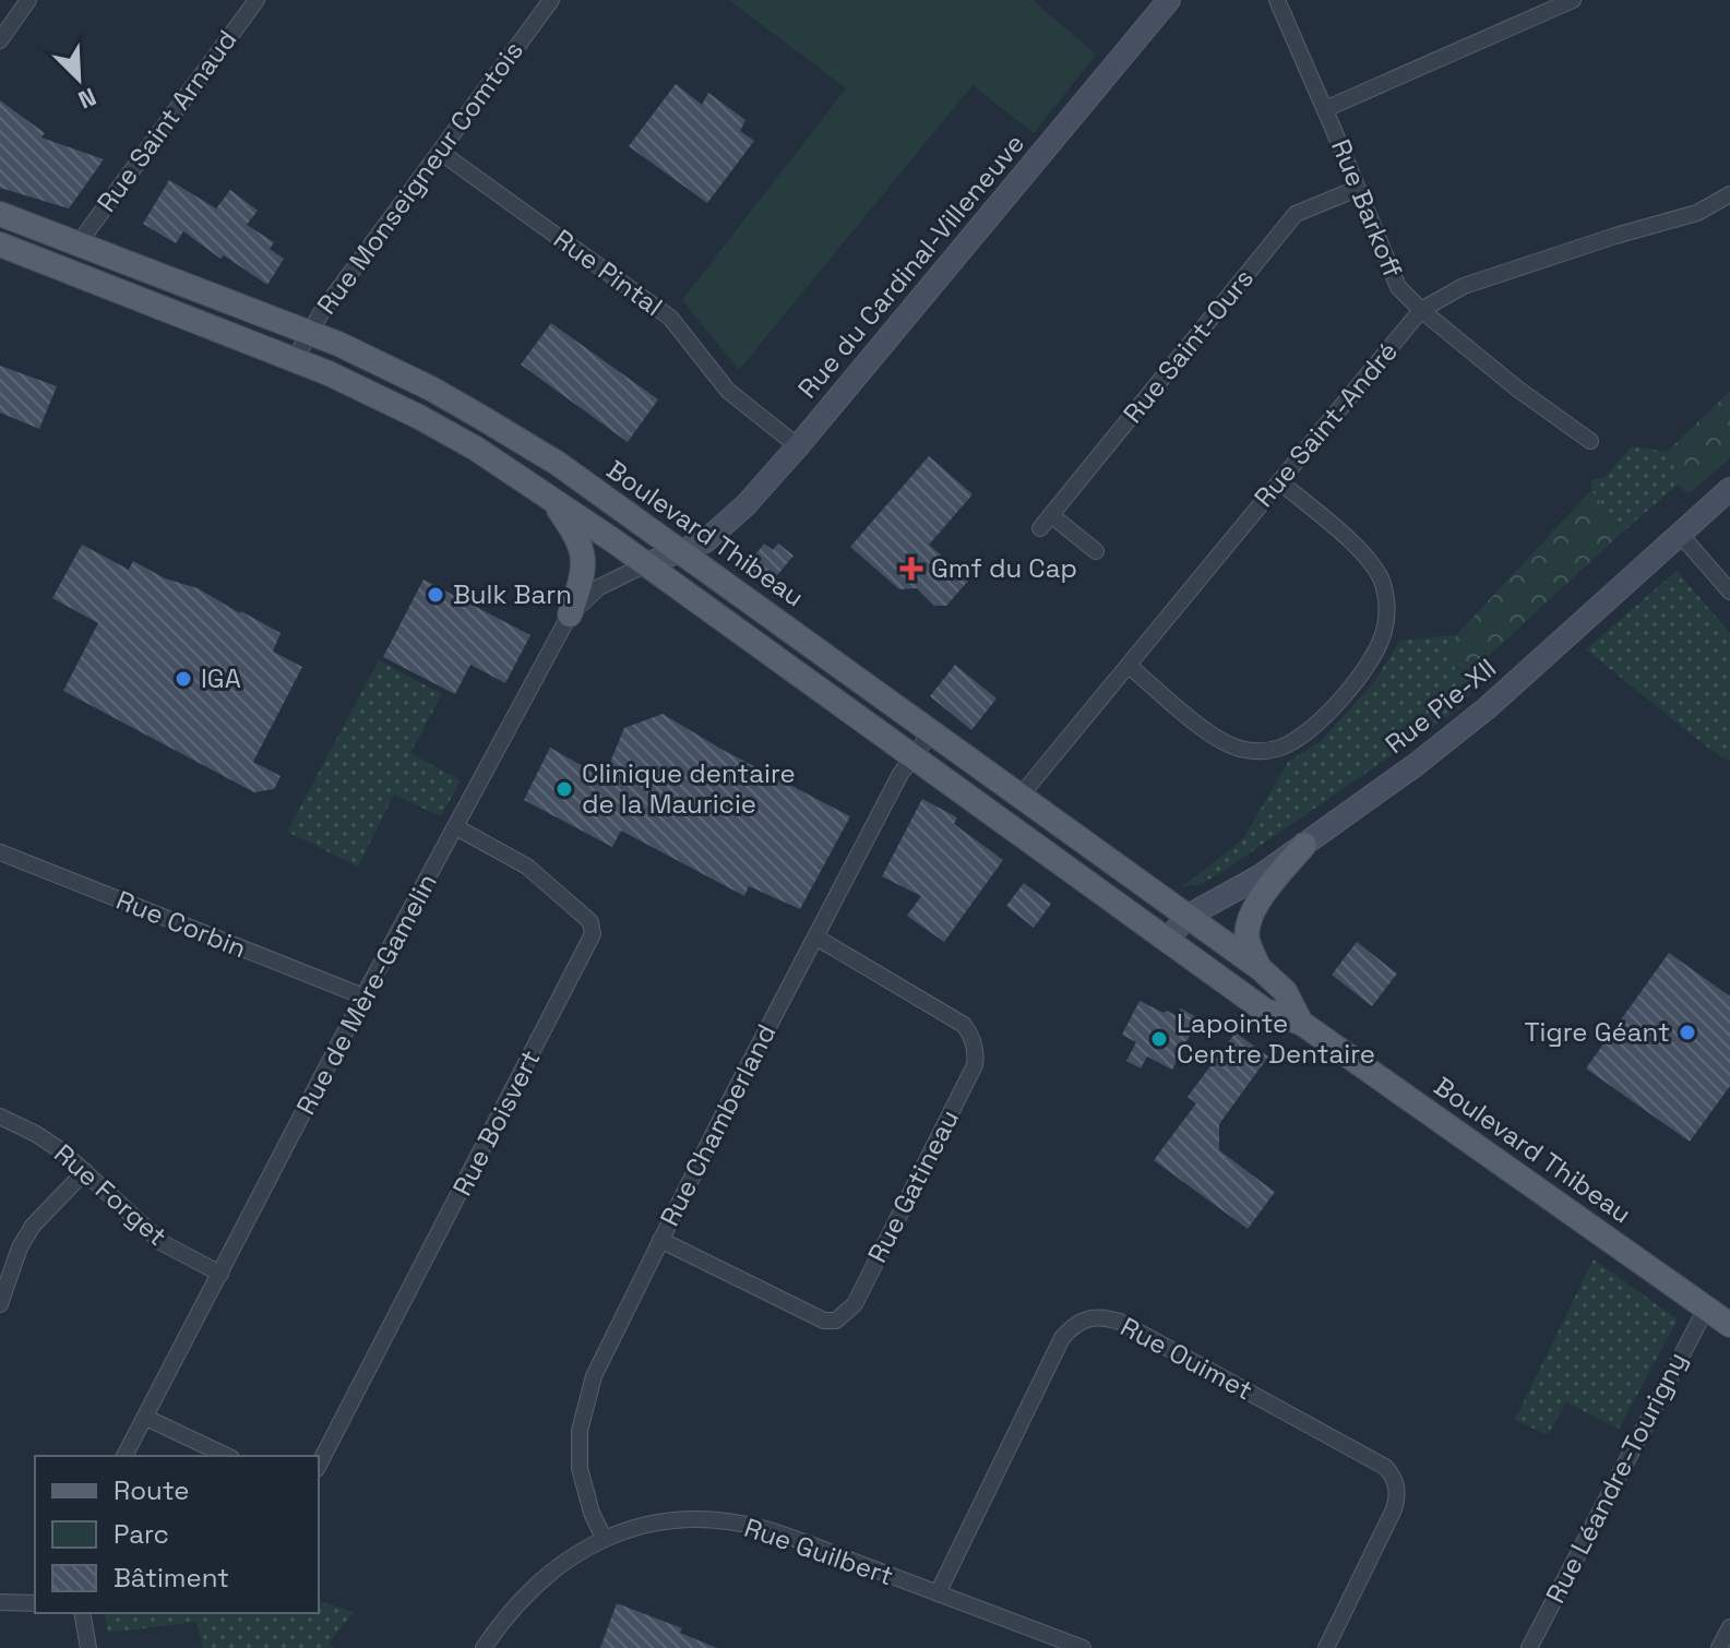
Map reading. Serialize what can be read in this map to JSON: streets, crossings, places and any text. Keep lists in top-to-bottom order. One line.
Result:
{"streets":{"main road":["Boulevard Thibeau"],"street":["Rue Saint Arnaud","Rue Monseigneur Comtois","Rue Barkoff","Rue du Cardinal-Villeneuve","Rue Pintal","Rue Saint-Ours","Rue Saint-André","Rue Pie-XII","Rue Corbin","Rue de Mère-Gamelin","Rue Boisvert","Rue Chamberland","Rue Gatineau","Rue Forget","Rue Ouimet","Rue Léandre-Tourigny","Rue Guilbert"]},"crossings":[["Rue Saint Arnaud","Boulevard Thibeau"],["Rue Monseigneur Comtois","Rue Pintal"],["Rue Monseigneur Comtois","Boulevard Thibeau"],["Rue Barkoff","Rue Saint-Ours"],["Rue Barkoff","Rue Saint-André"],["Rue du Cardinal-Villeneuve","Rue Pintal"],["Rue du Cardinal-Villeneuve","Boulevard Thibeau"],["Rue du Cardinal-Villeneuve","Rue de Mère-Gamelin"],["Rue Saint-André","Boulevard Thibeau"],["Boulevard Thibeau","Rue Pie-XII"],["Boulevard Thibeau","Rue de Mère-Gamelin"],["Boulevard Thibeau","Rue Chamberland"],["Boulevard Thibeau","Rue Léandre-Tourigny"],["Rue Corbin","Rue de Mère-Gamelin"],["Rue de Mère-Gamelin","Rue Boisvert"],["Rue de Mère-Gamelin","Rue Forget"],["Rue Chamberland","Rue Gatineau"],["Rue Chamberland","Rue Guilbert"],["Rue Ouimet","Rue Guilbert"]],"places":{"health":["Gmf du Cap"],"other":["Bulk Barn","IGA","Clinique dentaire de la Mauricie","Tigre Géant","Lapointe Centre Dentaire"]},"legend":["Route","Parc","Bâtiment"],"north":"bottom right"}
